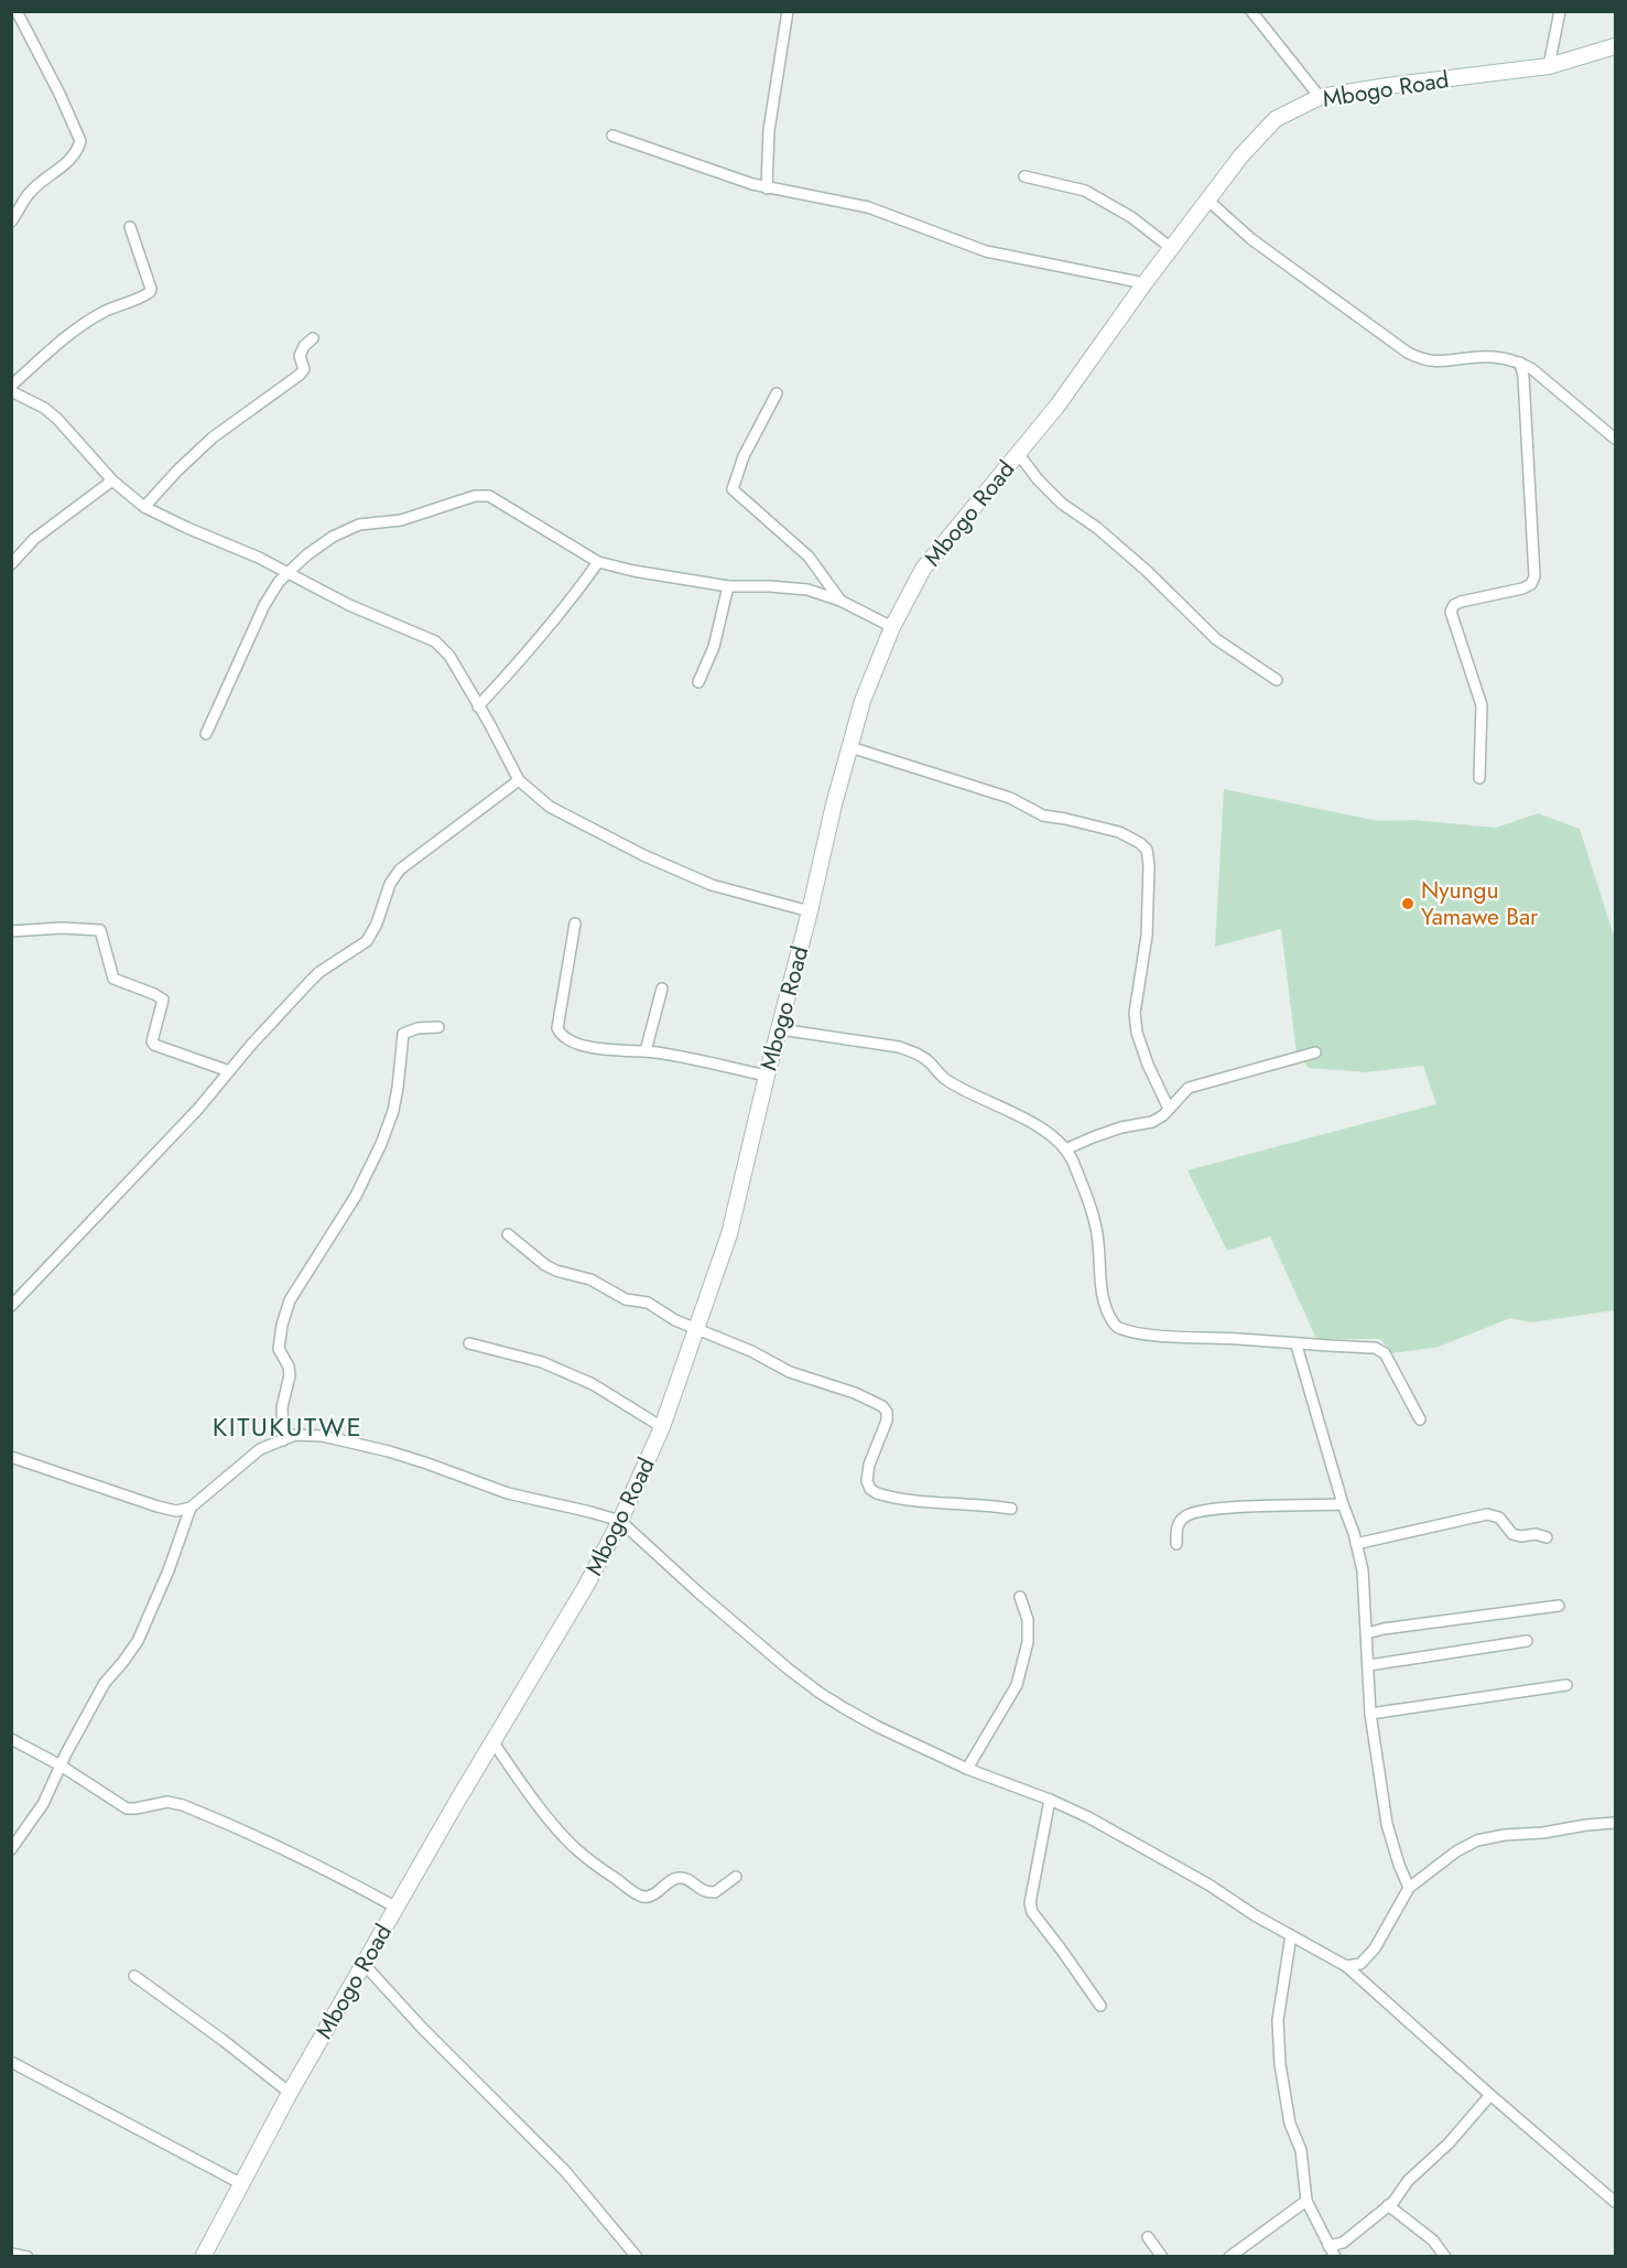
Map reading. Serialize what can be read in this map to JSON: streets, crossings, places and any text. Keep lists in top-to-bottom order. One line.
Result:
{"streets":{"main road":["Mbogo Road"]},"districts":["KITUKUTWE"],"places":["Nyungu Yamawe Bar"]}
